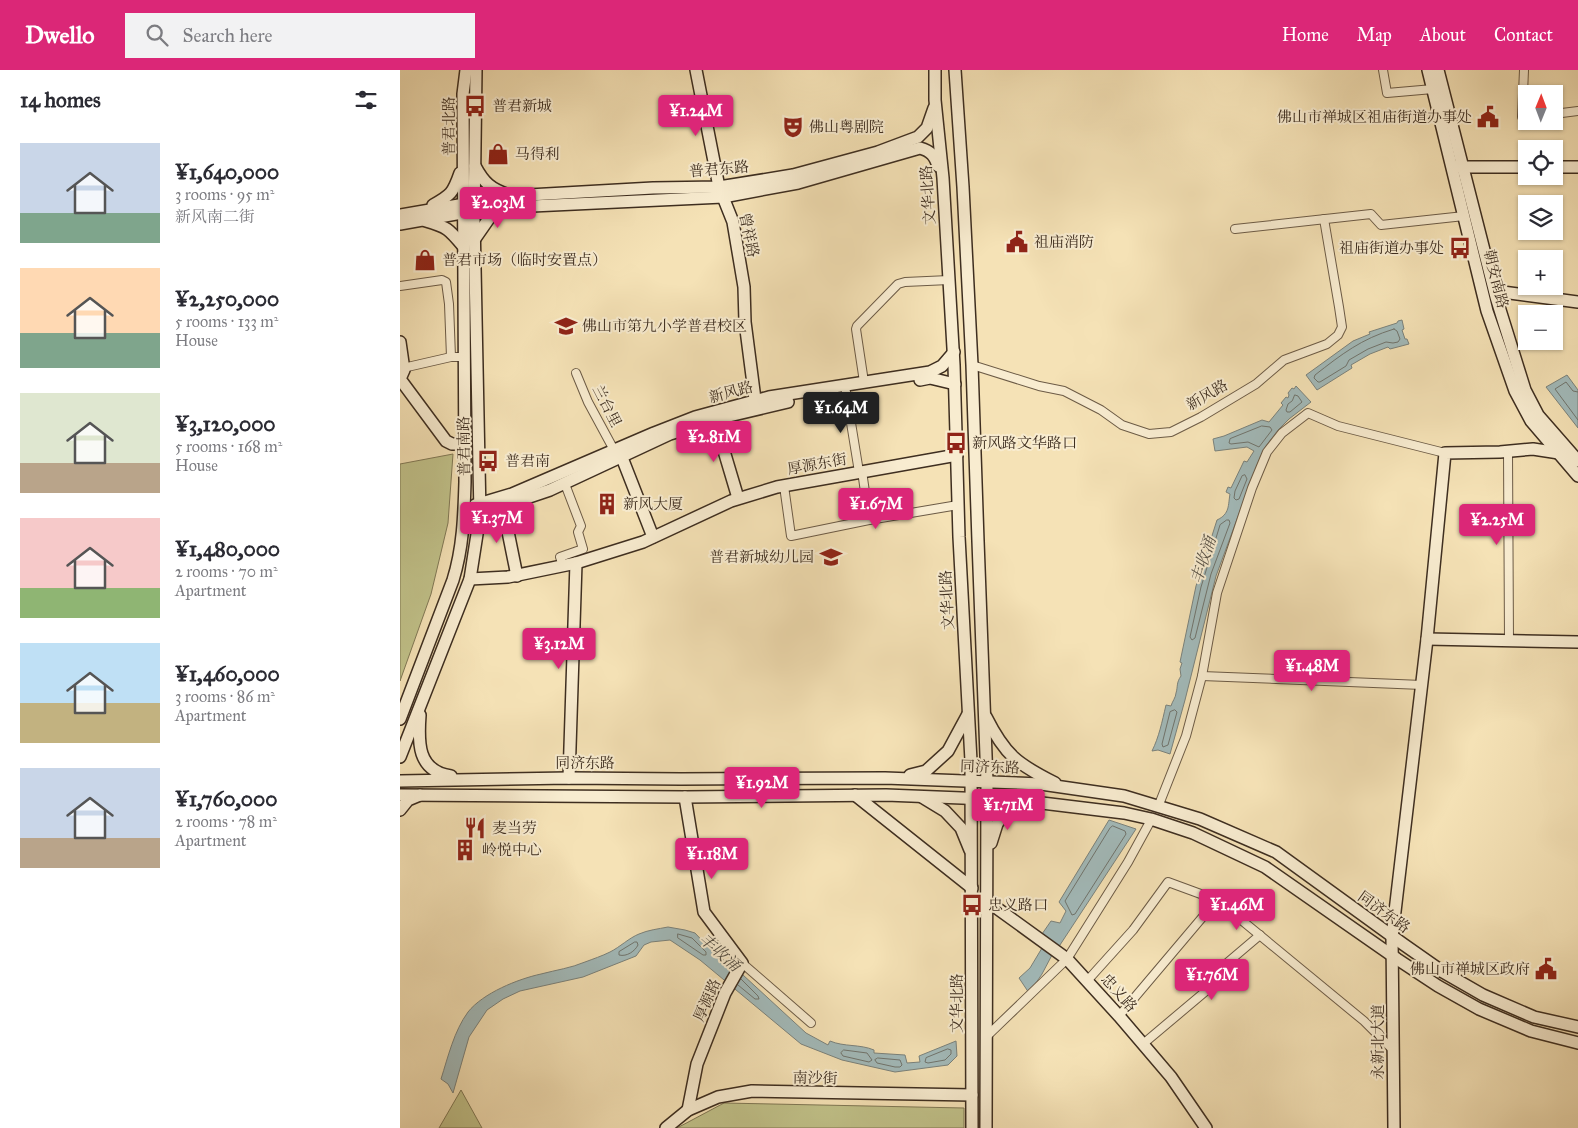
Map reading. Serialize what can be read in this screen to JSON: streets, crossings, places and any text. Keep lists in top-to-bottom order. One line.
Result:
{"streets":{"main road":["普君北路","普君东路","文华北路","曾祥路","朝安南路","新风路","普君南路","厚源东街","同济东路","忠义路","厚源路","永新北大道","南沙街"],"street":["兰台里"]},"crossings":[["普君北路","普君东路"],["普君北路","普君南路"],["普君东路","曾祥路"],["普君东路","普君南路"],["文华北路","新风路"],["文华北路","厚源东街"],["文华北路","同济东路"],["文华北路","忠义路"],["文华北路","南沙街"],["曾祥路","新风路"],["新风路","兰台里"],["新风路","普君南路"],["同济东路","永新北大道"],["厚源路","南沙街"]],"water":["丰收涌"],"places":{"bus stop":["普君新城","祖庙街道办事处","新风路文华路口","普君南","忠义路口"],"public building":["佛山市禅城区祖庙街道办事处","祖庙消防","佛山市禅城区政府"],"theatre":["佛山粤剧院"],"shop":["马得利","普君市场（临时安置点）"],"school or university":["佛山市第九小学普君校区","普君新城幼儿园"],"building":["新风大厦","岭悦中心"],"restaurant":["麦当劳"]},"north":"top","page":{"header":"Dwello","search":"Search here","nav":["Home","Map","About","Contact"],"heading":"14 homes","map_buttons":["+","−"],"price":["¥1.24M","¥2.03M","¥1.64M","¥2.81M","¥1.67M","¥1.37M","¥2.25M","¥3.12M","¥1.48M","¥1.92M","¥1.71M","¥1.18M","¥1.46M","¥1.76M"],"list":[{"name":"¥1,640,000","note":"3 rooms · 95 m² · 新风南二街"},{"name":"¥2,250,000","note":"5 rooms · 133 m² · House"},{"name":"¥3,120,000","note":"5 rooms · 168 m² · House"},{"name":"¥1,480,000","note":"2 rooms · 70 m² · Apartment"},{"name":"¥1,460,000","note":"3 rooms · 86 m² · Apartment"},{"name":"¥1,760,000","note":"2 rooms · 78 m² · Apartment"}]}}
